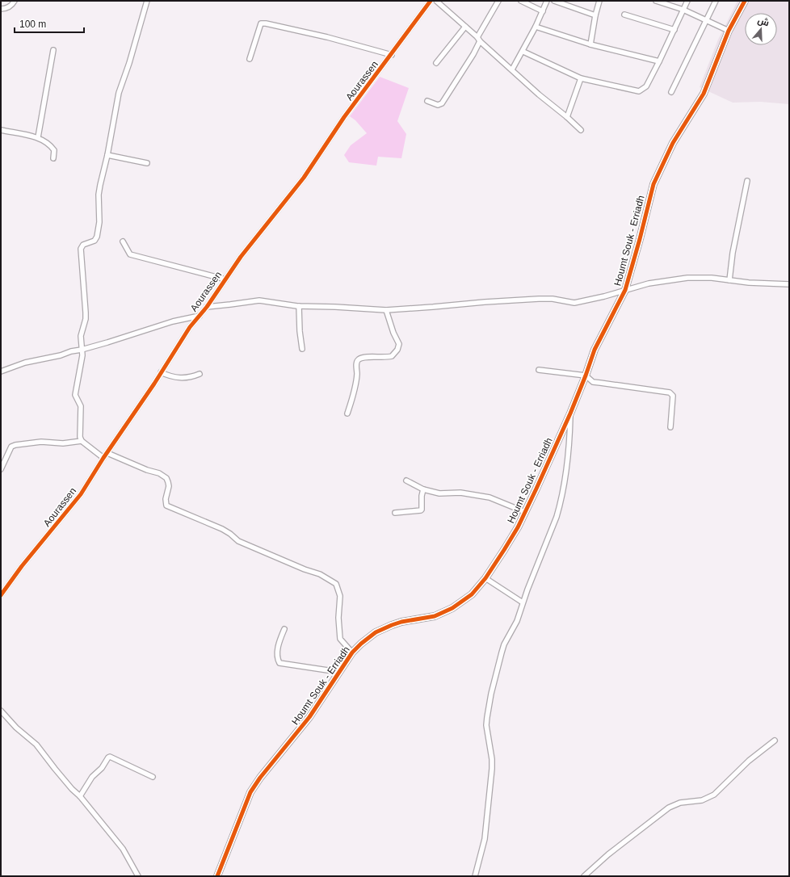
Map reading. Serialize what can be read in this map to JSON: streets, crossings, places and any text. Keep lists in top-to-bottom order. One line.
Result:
{"streets":{"street":["Aourassen","Houmt Souk - Erriadh"]},"scale_bar":"100 m","north":"top"}
